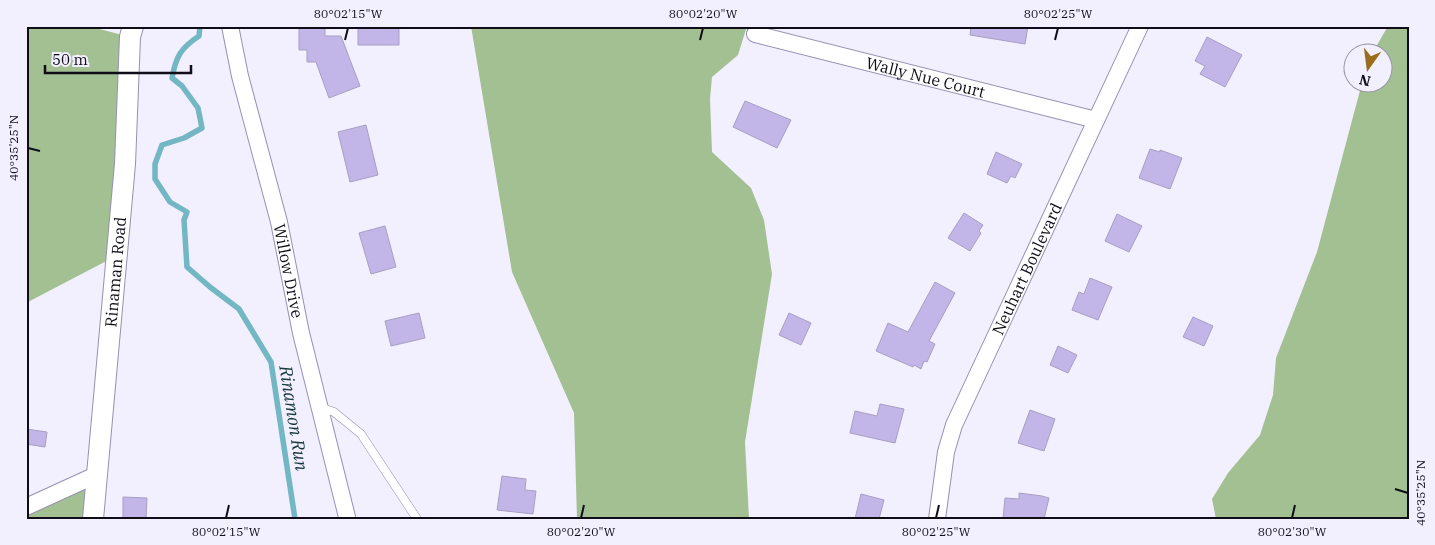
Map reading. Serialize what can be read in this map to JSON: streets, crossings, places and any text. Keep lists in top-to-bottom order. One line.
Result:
{"streets":{"street":["Wally Nue Court","Neuhart Boulevard","Willow Drive","Rinaman Road"]},"crossings":[["Wally Nue Court","Neuhart Boulevard"]],"water":["Rinamon Run"],"scale_bar":"50 m","north":"bottom","coordinates":["80°02'15\"W","80°02'20\"W","80°02'25\"W","40°35'25\"N","80°02'30\"W"]}
